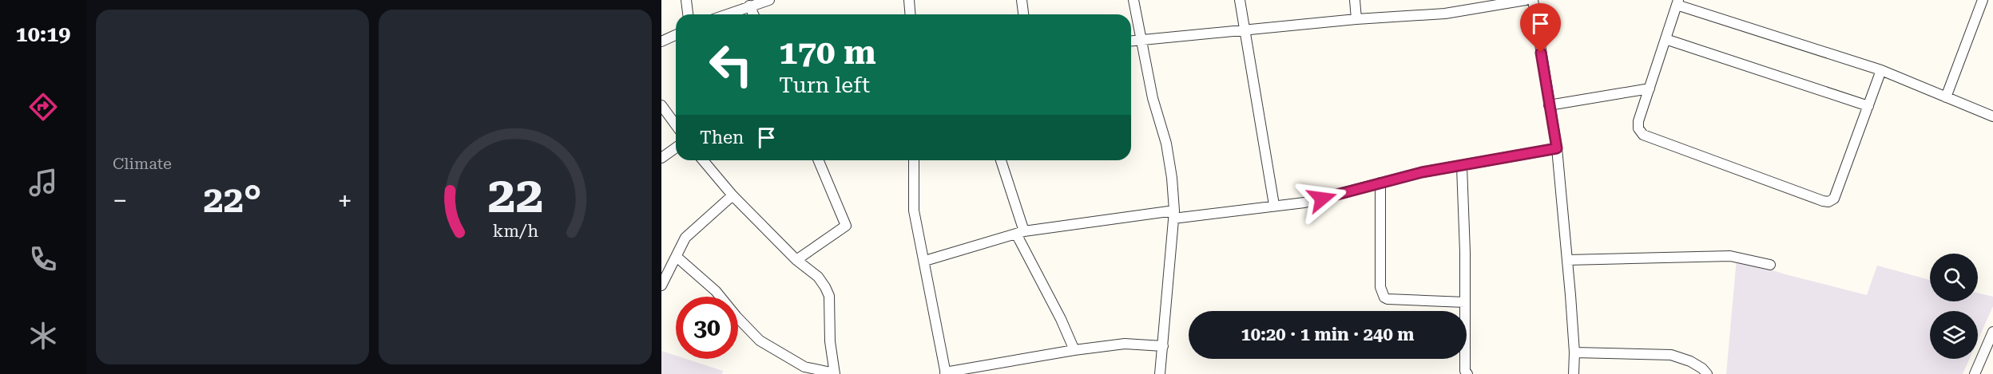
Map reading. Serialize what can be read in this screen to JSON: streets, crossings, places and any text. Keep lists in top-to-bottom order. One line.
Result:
{"page":{"tabs":"10:19","tile":"Climate","turn":["170 m","Turn left"],"then":"Then","heat":["−","22°","+"],"limit":"30","trip":"10:20 · 1 min · 240 m","gauge":["22","km/h"]}}
